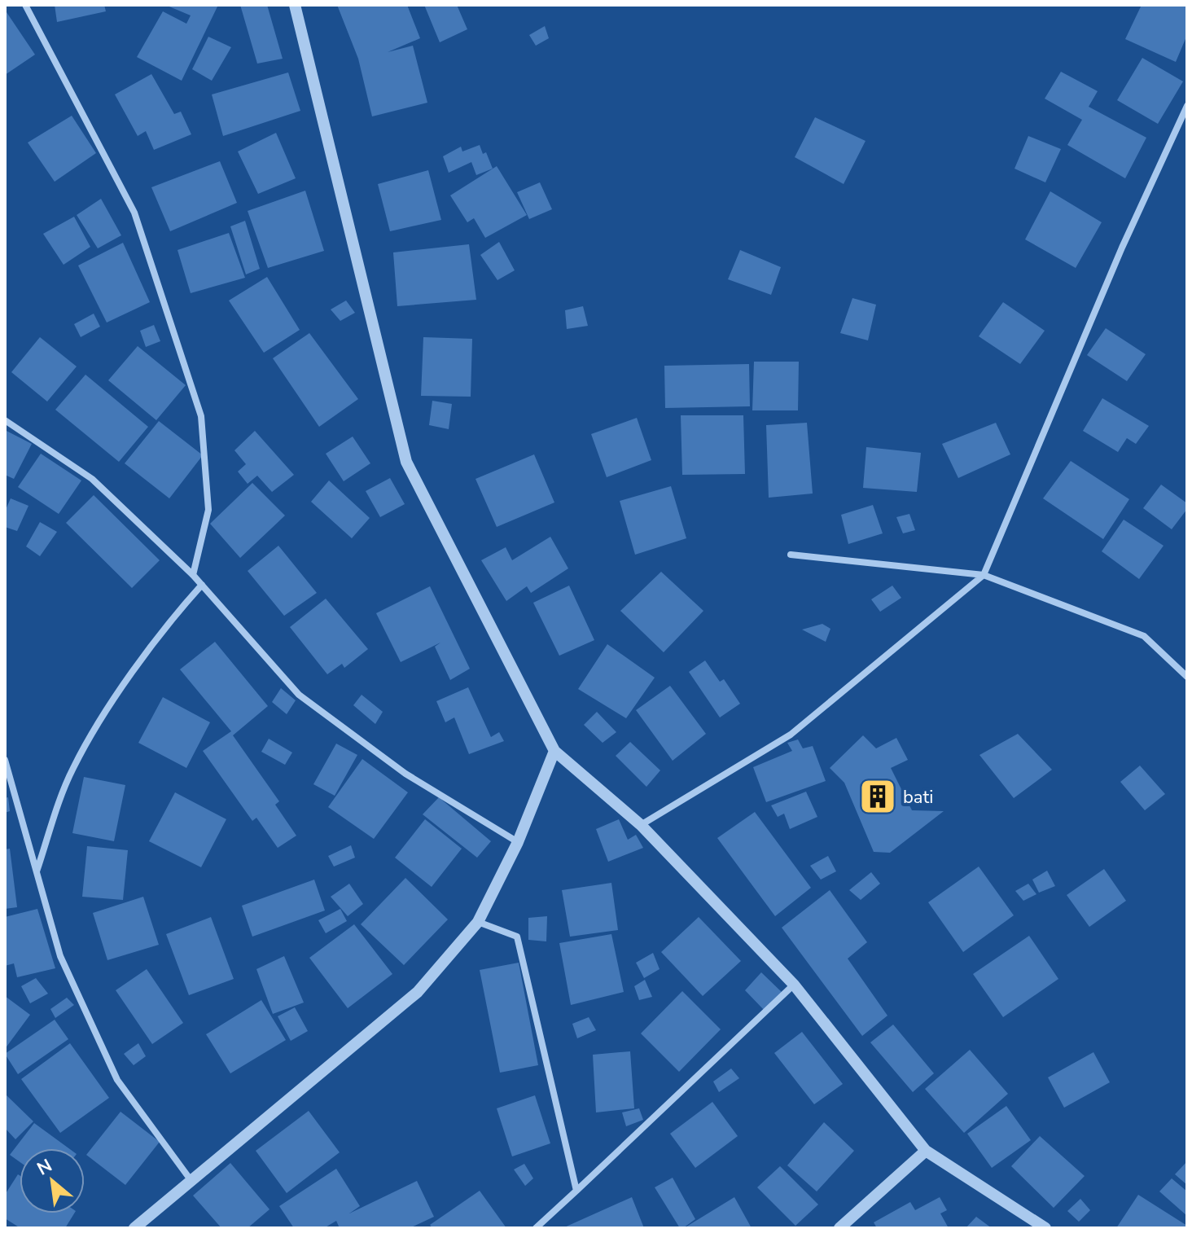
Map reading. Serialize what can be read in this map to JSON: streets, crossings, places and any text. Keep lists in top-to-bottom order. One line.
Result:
{"places":{"building":["bati"]},"north":"top left"}
